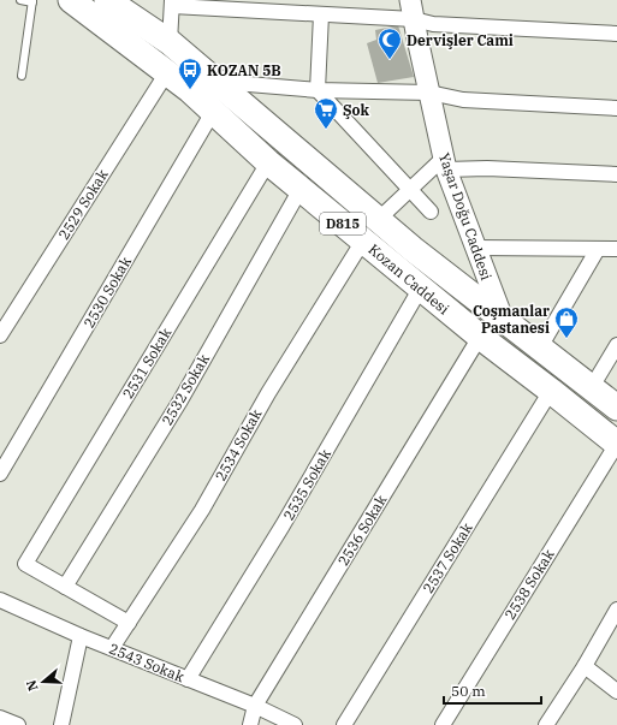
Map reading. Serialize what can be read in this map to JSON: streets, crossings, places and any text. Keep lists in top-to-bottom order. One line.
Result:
{"streets":{"highway":["D815","Kozan Caddesi"],"main road":["Yaşar Doğu Caddesi"],"street":["2529 Sokak","2530 Sokak","2531 Sokak","2532 Sokak","2534 Sokak","2535 Sokak","2536 Sokak","2537 Sokak","2538 Sokak","2543 Sokak"]},"crossings":[["2529 Sokak","Kozan Caddesi"],["Yaşar Doğu Caddesi","Kozan Caddesi"],["Kozan Caddesi","2530 Sokak"],["Kozan Caddesi","2531 Sokak"],["Kozan Caddesi","2532 Sokak"],["Kozan Caddesi","2534 Sokak"],["Kozan Caddesi","2535 Sokak"],["Kozan Caddesi","2536 Sokak"],["Kozan Caddesi","2537 Sokak"],["Kozan Caddesi","2538 Sokak"],["2531 Sokak","2532 Sokak"],["2534 Sokak","2543 Sokak"],["2535 Sokak","2543 Sokak"],["2536 Sokak","2543 Sokak"]],"places":{"mosque":["Dervişler Cami"],"bus stop":["KOZAN 5B"],"supermarket":["Şok"],"shop":["Coşmanlar Pastanesi"]},"scale_bar":"50 m","north":"left"}
